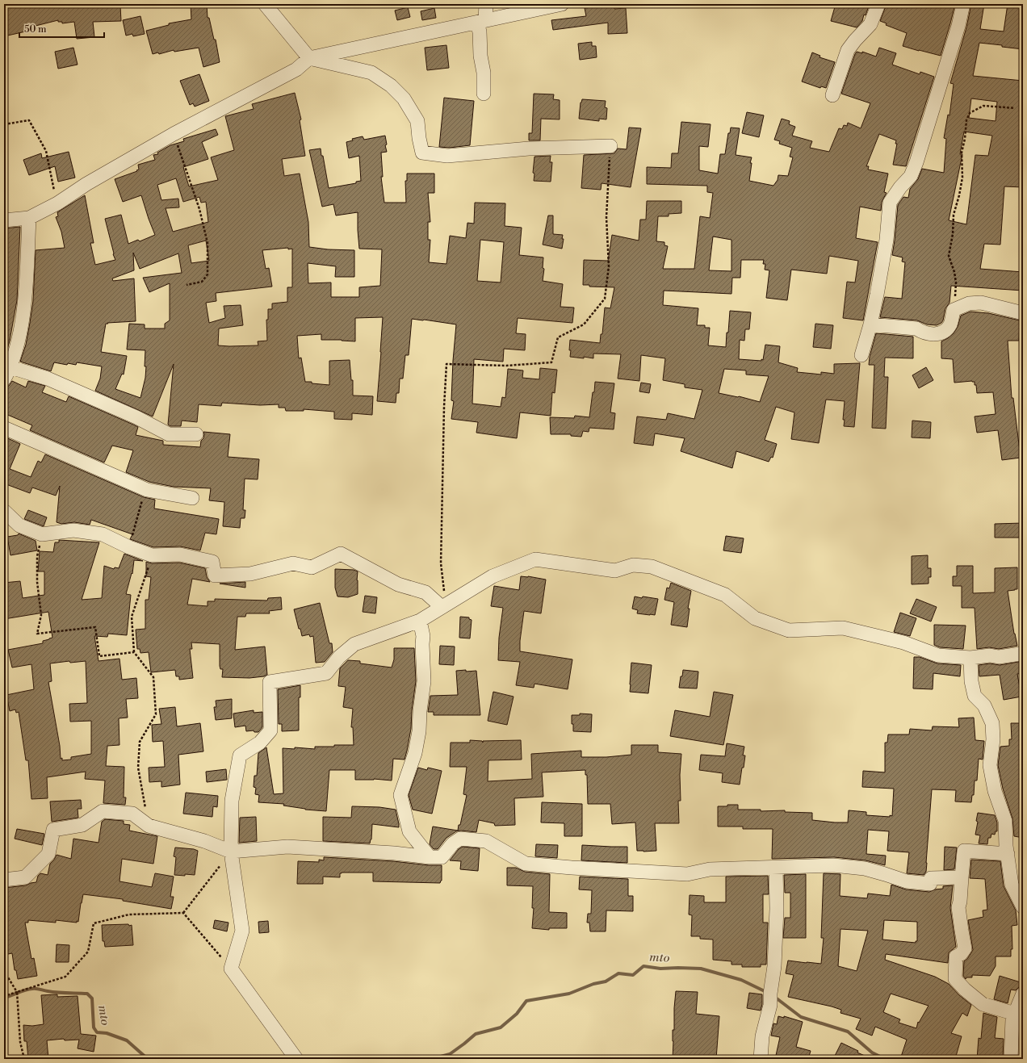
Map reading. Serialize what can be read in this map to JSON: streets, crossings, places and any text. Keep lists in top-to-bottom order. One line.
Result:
{"water":["mto"],"scale_bar":"50 m"}
